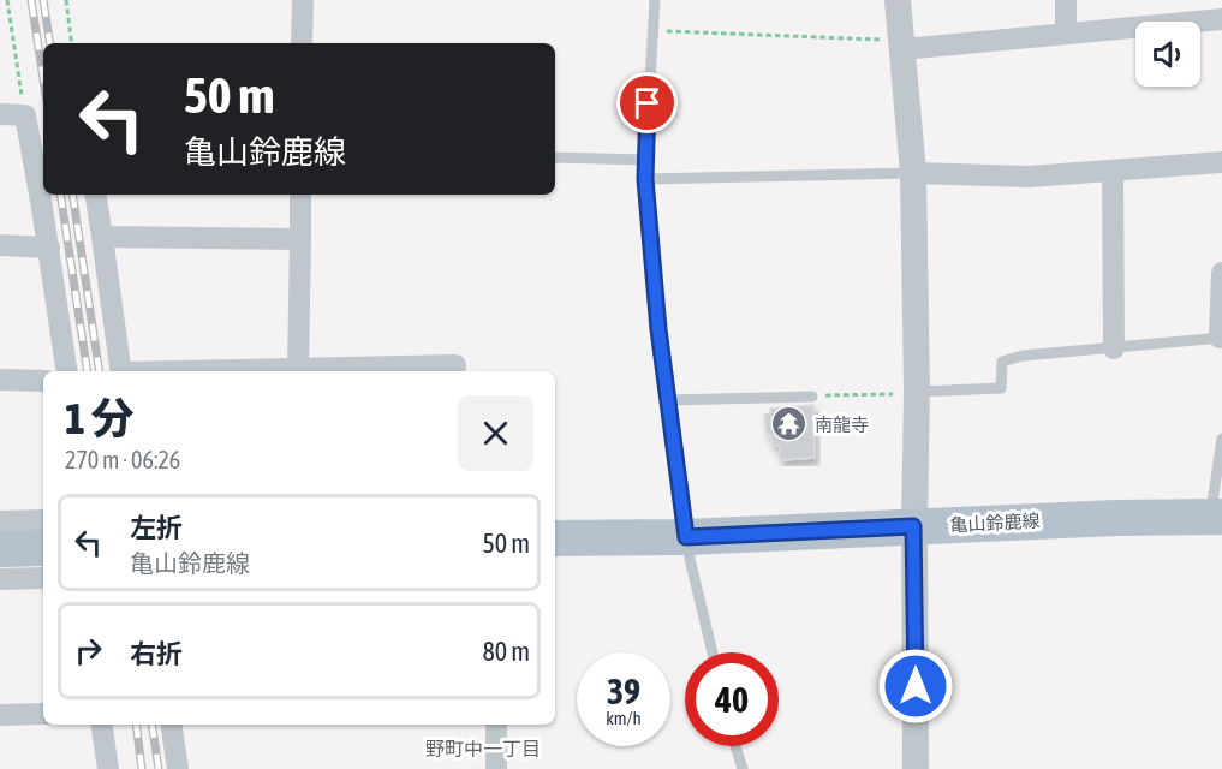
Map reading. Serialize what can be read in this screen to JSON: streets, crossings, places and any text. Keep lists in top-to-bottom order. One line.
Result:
{"streets":{"main road":["亀山鈴鹿線"]},"districts":["野町中一丁目"],"places":{"temple":["南龍寺"]},"page":{"turn":["50 m","亀山鈴鹿線"],"heading":["1 分","270 m · 06:26"],"list":[{"name":"左折","note":"亀山鈴鹿線","value":"50 m"},{"name":"右折","value":"80 m"}],"speed":"39 km/h","limit":"40"}}
